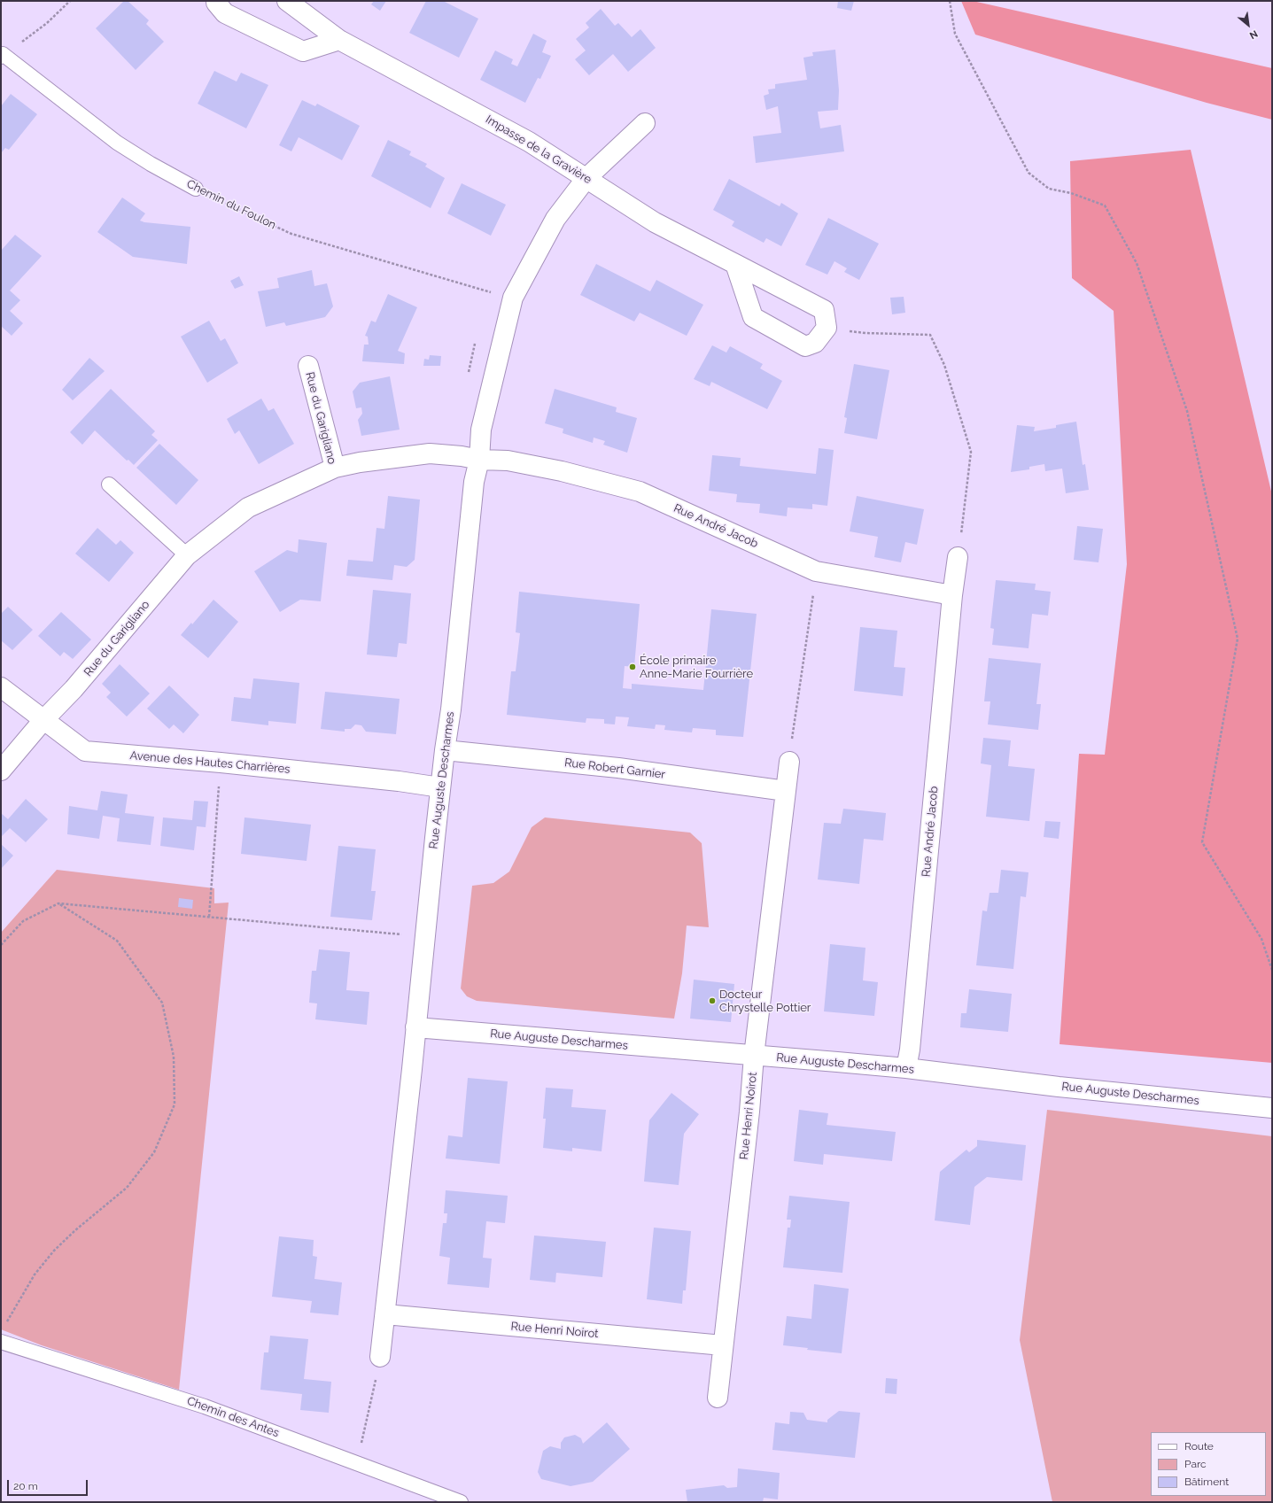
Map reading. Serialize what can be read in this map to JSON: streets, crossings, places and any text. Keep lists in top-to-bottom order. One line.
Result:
{"streets":{"street":["Impasse de la Gravière","Rue du Garigliano","Rue André Jacob","Avenue des Hautes Charrières","Rue Robert Garnier","Rue Auguste Descharmes","Rue Henri Noirot"],"lane":["Chemin du Foulon","Chemin des Antes"]},"crossings":[["Impasse de la Gravière","Rue Auguste Descharmes"],["Rue du Garigliano","Rue André Jacob"],["Rue du Garigliano","Avenue des Hautes Charrières"],["Rue André Jacob","Rue Auguste Descharmes"],["Avenue des Hautes Charrières","Rue Auguste Descharmes"],["Rue Robert Garnier","Rue Auguste Descharmes"],["Rue Auguste Descharmes","Rue Henri Noirot"]],"places":["École primaire Anne-Marie Fourrière","Docteur Chrystelle Pottier"],"legend":["Route","Parc","Bâtiment"],"scale_bar":"20 m","north":"bottom right"}
